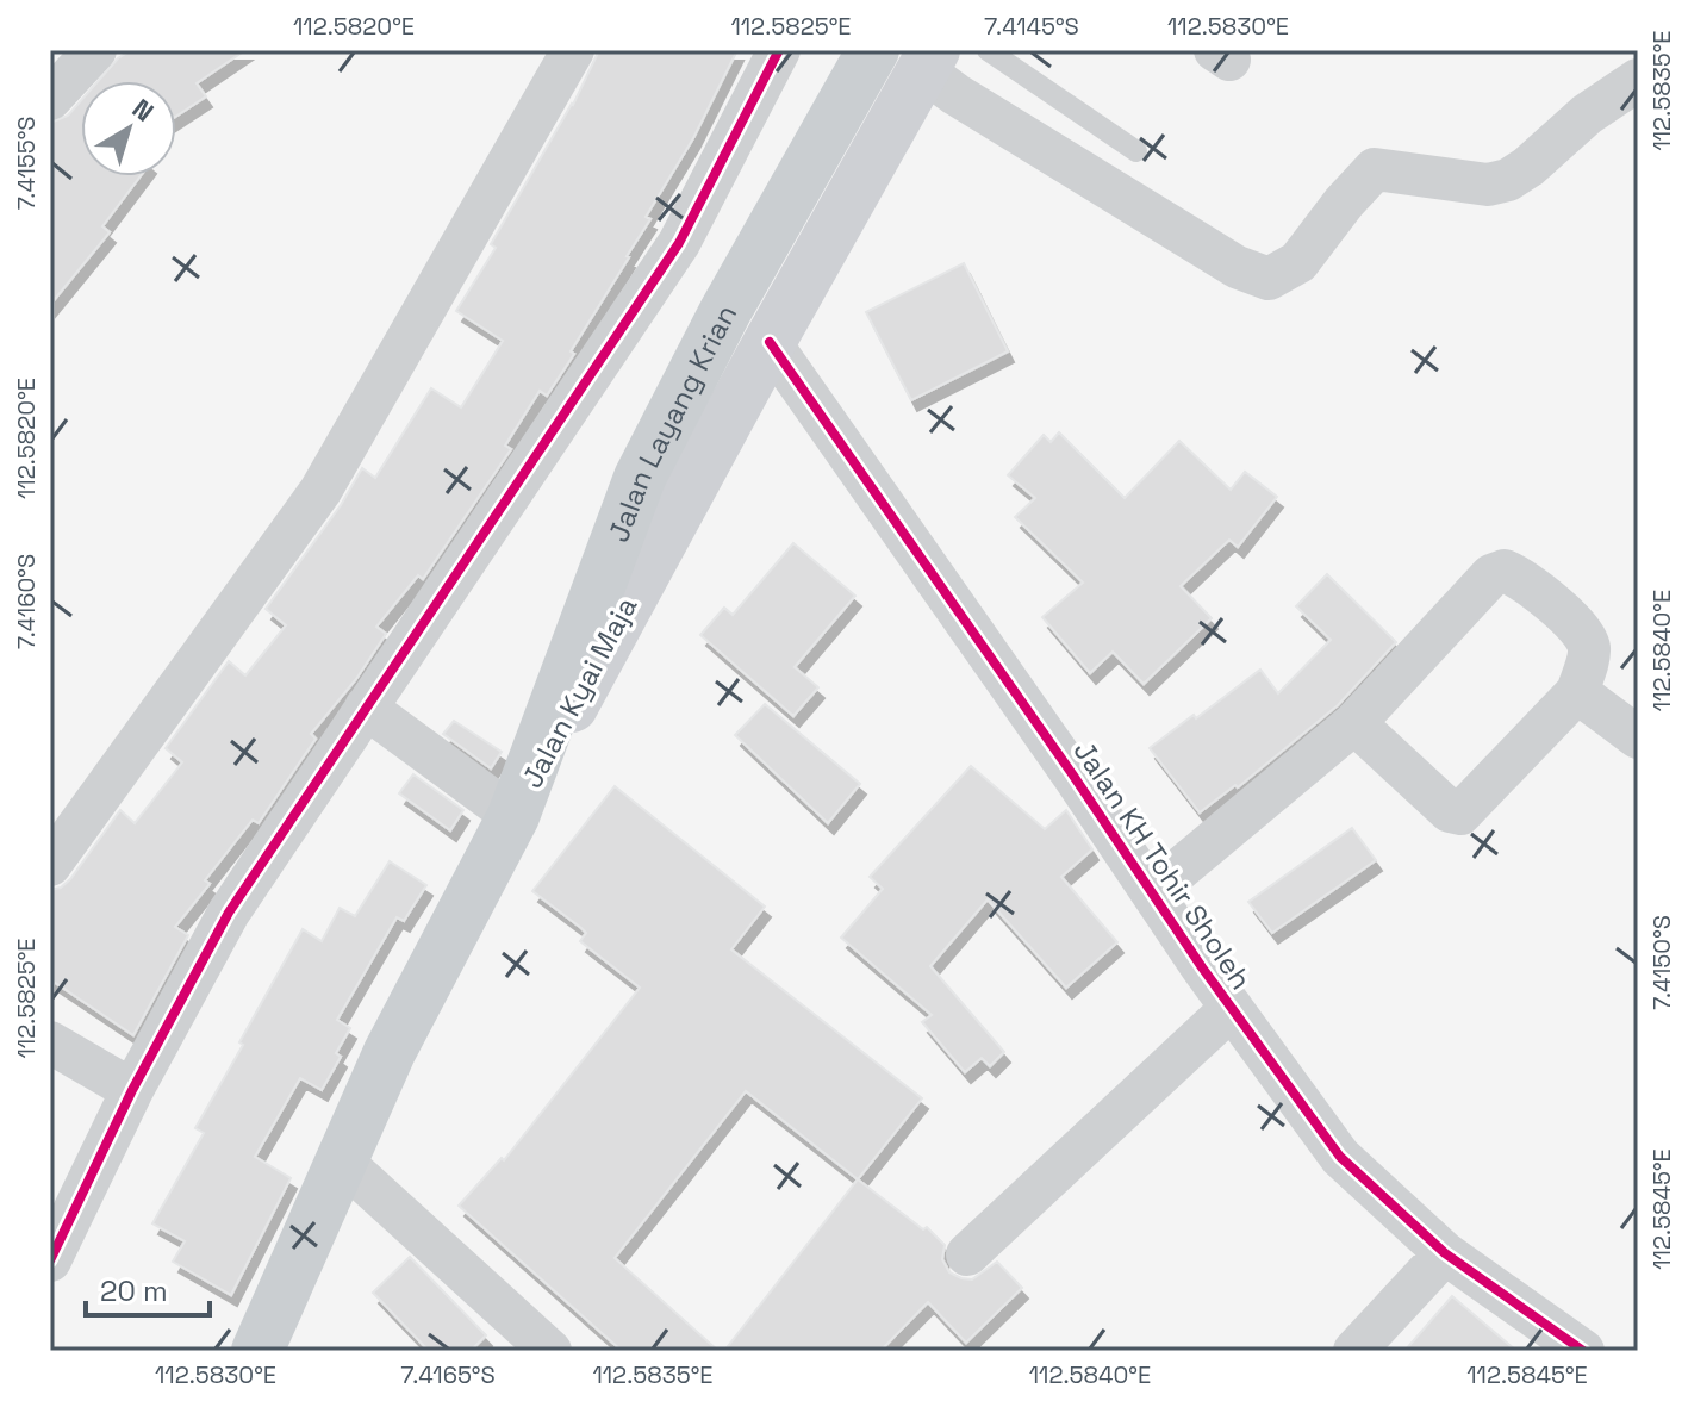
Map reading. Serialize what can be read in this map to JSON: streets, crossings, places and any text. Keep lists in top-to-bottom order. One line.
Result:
{"streets":{"main road":["Jalan Layang Krian","Jalan Kyai Maja"],"street":["Jalan KH Tohir Sholeh"]},"crossings":[["Jalan Layang Krian","Jalan Kyai Maja"],["Jalan Kyai Maja","Jalan KH Tohir Sholeh"]],"scale_bar":"20 m","north":"top right","coordinates":["112.5820°E","112.5825°E","7.4145°S","112.5830°E","112.5835°E","7.4155°S","7.4160°S","112.5840°E","7.4150°S","112.5845°E","7.4165°S"]}
